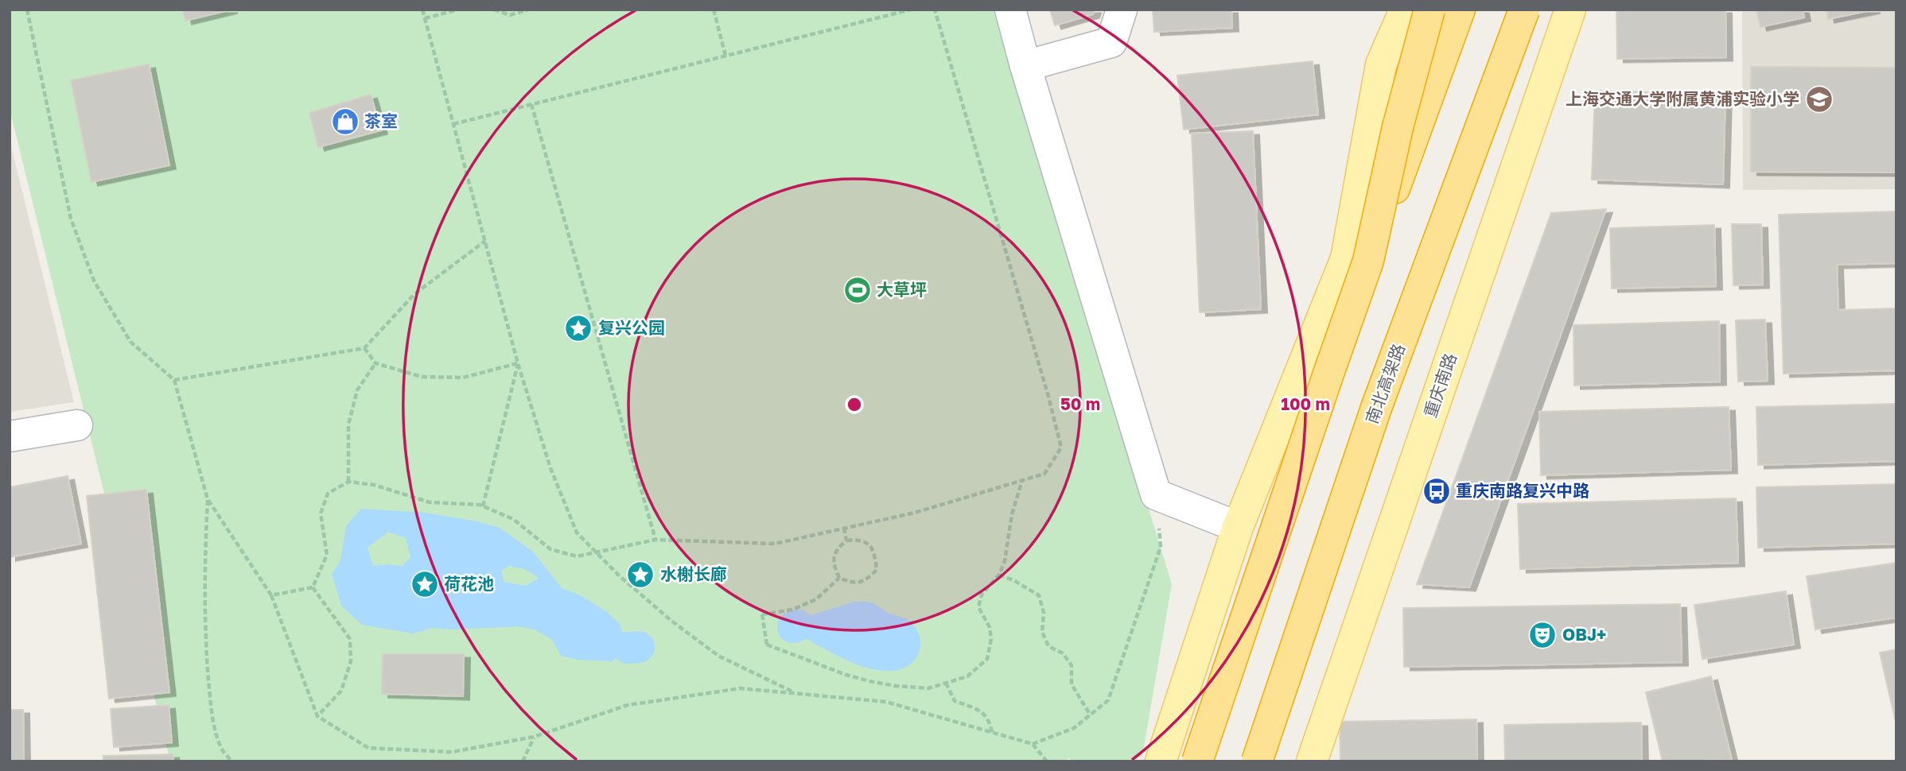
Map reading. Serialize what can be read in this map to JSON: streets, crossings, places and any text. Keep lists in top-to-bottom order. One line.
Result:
{"streets":{"highway":["南北高架路"],"main road":["重庆南路"]},"places":{"school or university":["上海交通大学附属黄浦实验小学"],"shop":["茶室"],"sports":["大草坪"],"place":["复兴公园","水榭长廊","荷花池"],"bus stop":["重庆南路复兴中路"],"theatre":["OBJ+"]},"rings":["50 m","100 m"]}
